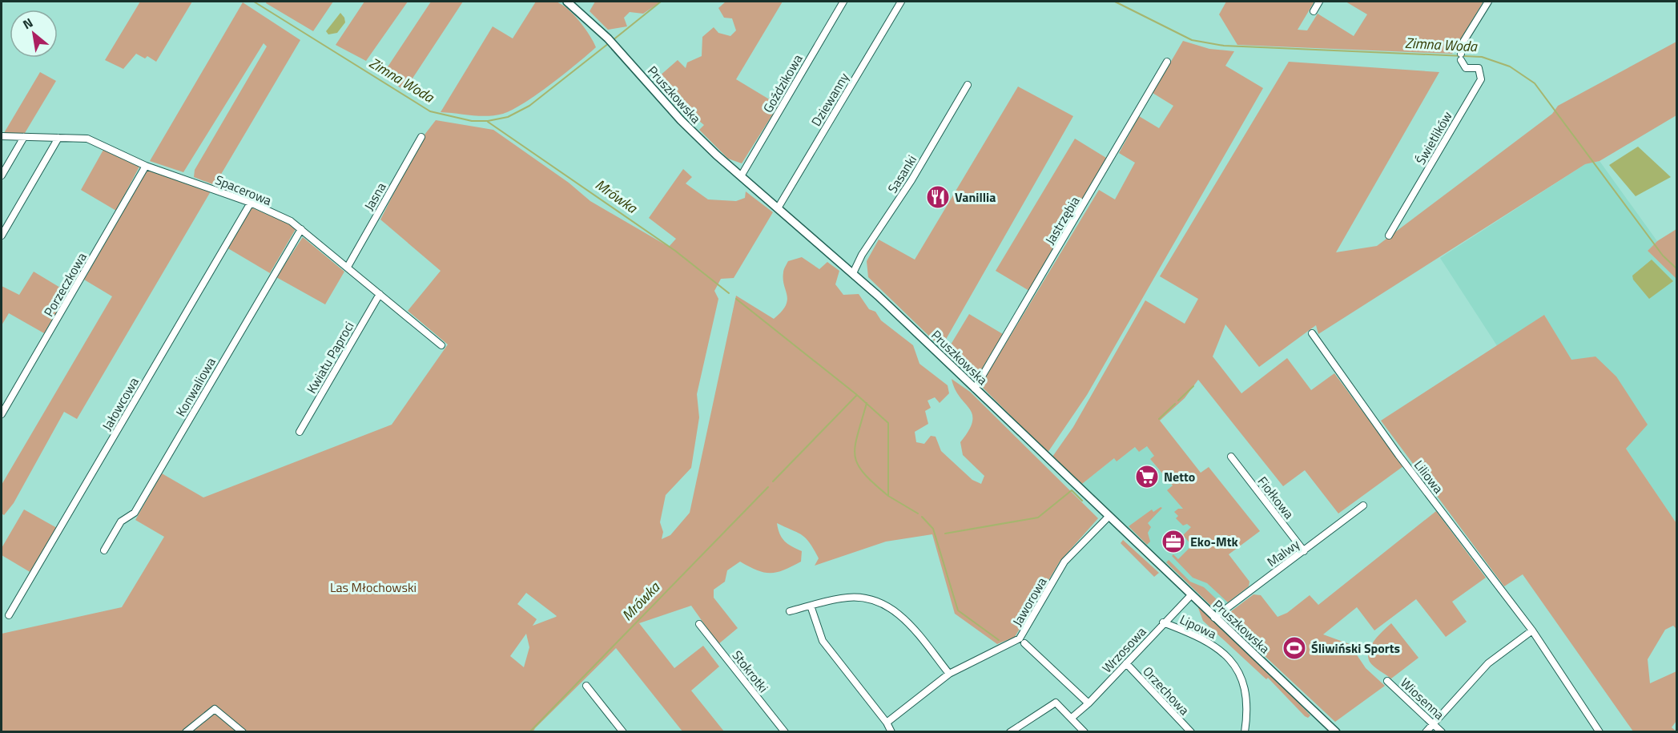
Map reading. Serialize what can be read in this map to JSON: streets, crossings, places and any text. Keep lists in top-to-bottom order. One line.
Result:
{"streets":{"street":["Goździkowa","Pruszkowska","Dziewanny","Świetlików","Sasanki","Spacerowa","Jasna","Jastrzębia","Porzeczkowa","Kwiatu Paproci","Konwaliowa","Jałowcowa","Liliowa","Fiołkowa","Malwy","Jaworowa","Lipowa","Wrzosowa","Stokrotki","Orzechowa","Wiosenna"]},"crossings":[["Goździkowa","Pruszkowska"],["Pruszkowska","Dziewanny"],["Pruszkowska","Sasanki"],["Pruszkowska","Jastrzębia"],["Pruszkowska","Malwy"],["Pruszkowska","Jaworowa"],["Pruszkowska","Wrzosowa"],["Spacerowa","Jasna"],["Spacerowa","Porzeczkowa"],["Spacerowa","Kwiatu Paproci"],["Spacerowa","Konwaliowa"],["Spacerowa","Jałowcowa"],["Fiołkowa","Malwy"],["Jaworowa","Wrzosowa"],["Lipowa","Wrzosowa"],["Wrzosowa","Orzechowa"]],"water":["Zimna Woda","Mrówka"],"parks":["Las Młochowski"],"places":{"restaurant":["Vanillia"],"supermarket":["Netto"],"office":["Eko-Mtk"],"sports":["Śliwiński Sports"]},"north":"top left"}
